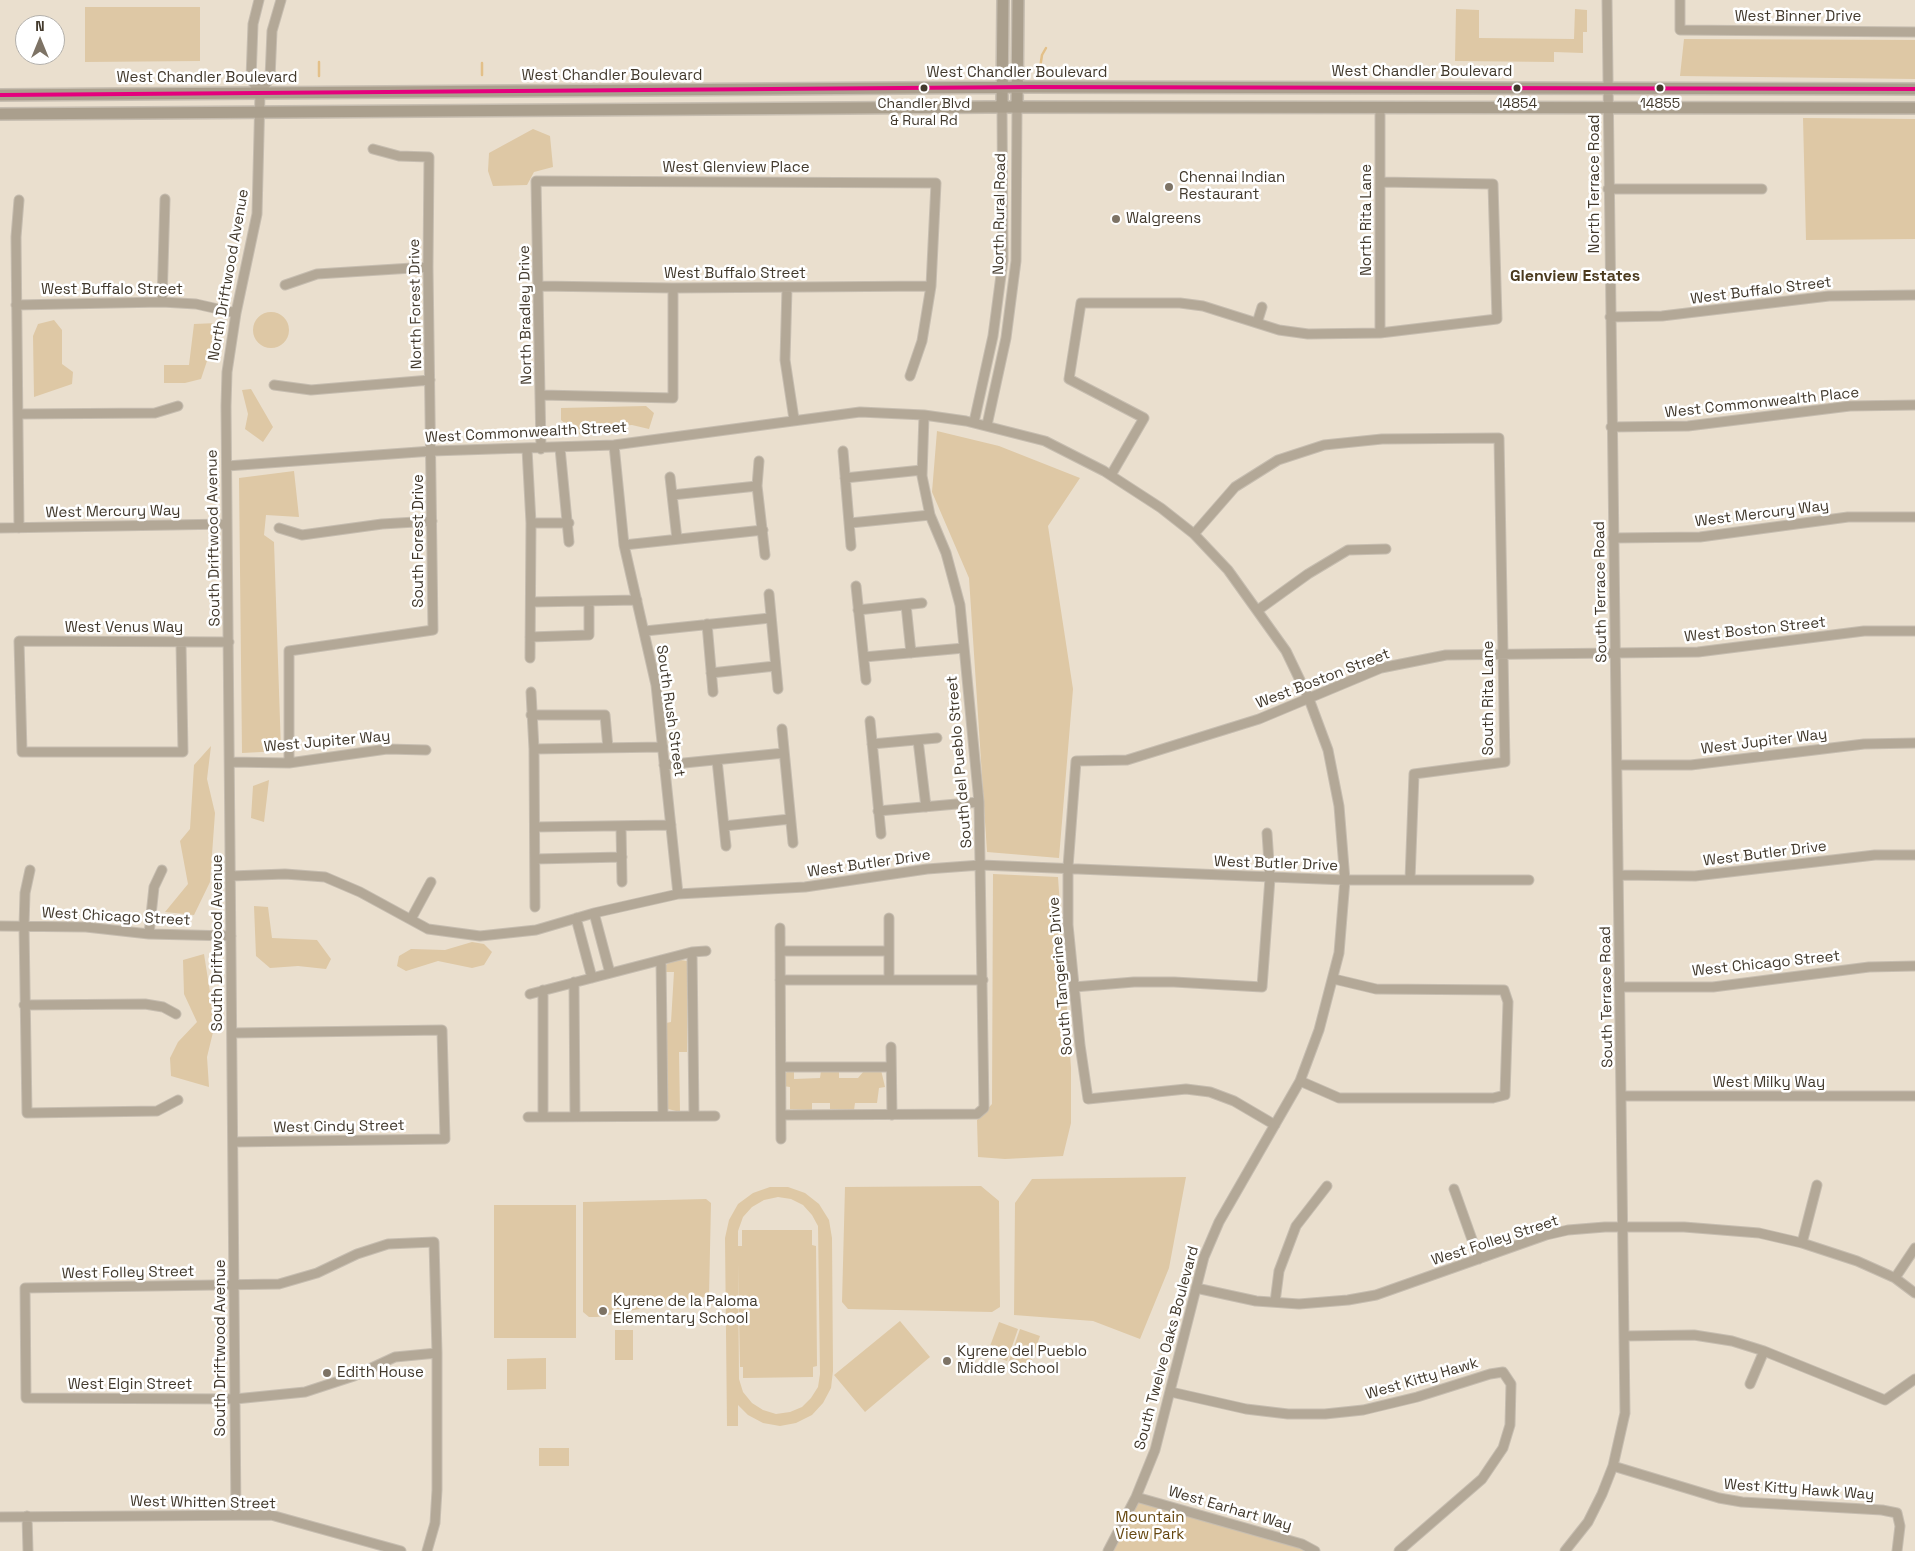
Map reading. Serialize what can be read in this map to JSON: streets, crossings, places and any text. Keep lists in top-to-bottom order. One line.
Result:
{"streets":{"main road":["West Chandler Boulevard","North Rural Road"],"street":["West Binner Drive","West Glenview Place","North Terrace Road","North Rita Lane","West Buffalo Street","North Driftwood Avenue","North Forest Drive","North Bradley Drive","West Commonwealth Place","West Commonwealth Street","West Mercury Way","South Driftwood Avenue","South Forest Drive","South Terrace Road","West Venus Way","West Boston Street","South Rita Lane","South Rush Street","West Jupiter Way","South del Pueblo Street","West Butler Drive","West Chicago Street","South Tangerine Drive","West Milky Way","West Cindy Street","West Folley Street","South Twelve Oaks Boulevard","West Kitty Hawk","West Elgin Street","West Kitty Hawk Way","West Whitten Street","West Earhart Way"]},"crossings":[["West Chandler Boulevard","North Terrace Road"],["West Chandler Boulevard","North Rural Road"],["West Chandler Boulevard","North Driftwood Avenue"],["West Glenview Place","West Buffalo Street"],["West Glenview Place","North Bradley Drive"],["North Terrace Road","West Buffalo Street"],["North Terrace Road","West Commonwealth Place"],["North Terrace Road","South Terrace Road"],["North Rural Road","West Commonwealth Street"],["North Rural Road","South Twelve Oaks Boulevard"],["West Buffalo Street","North Driftwood Avenue"],["West Buffalo Street","North Bradley Drive"],["North Driftwood Avenue","South Driftwood Avenue"],["North Forest Drive","West Commonwealth Street"],["North Forest Drive","South Forest Drive"],["North Bradley Drive","West Commonwealth Street"],["West Commonwealth Place","South Terrace Road"],["West Commonwealth Street","South Driftwood Avenue"],["West Commonwealth Street","South Forest Drive"],["West Commonwealth Street","South Rush Street"],["West Commonwealth Street","South del Pueblo Street"],["West Commonwealth Street","South Twelve Oaks Boulevard"],["West Mercury Way","South Driftwood Avenue"],["West Mercury Way","South Terrace Road"],["South Driftwood Avenue","West Venus Way"],["South Driftwood Avenue","West Jupiter Way"],["South Driftwood Avenue","West Butler Drive"],["South Driftwood Avenue","West Chicago Street"],["South Driftwood Avenue","West Cindy Street"],["South Driftwood Avenue","West Folley Street"],["South Driftwood Avenue","West Elgin Street"],["South Driftwood Avenue","West Whitten Street"],["South Forest Drive","West Jupiter Way"],["South Terrace Road","West Boston Street"],["South Terrace Road","West Jupiter Way"],["South Terrace Road","West Butler Drive"],["South Terrace Road","West Chicago Street"],["South Terrace Road","West Milky Way"],["South Terrace Road","West Folley Street"],["South Terrace Road","West Kitty Hawk Way"],["West Boston Street","South Rita Lane"],["West Boston Street","South Tangerine Drive"],["West Boston Street","South Twelve Oaks Boulevard"],["South Rita Lane","West Butler Drive"],["South Rita Lane","South Twelve Oaks Boulevard"],["South Rush Street","West Butler Drive"],["South del Pueblo Street","West Butler Drive"],["West Butler Drive","South Tangerine Drive"],["West Butler Drive","South Twelve Oaks Boulevard"],["South Tangerine Drive","South Twelve Oaks Boulevard"],["West Folley Street","South Twelve Oaks Boulevard"],["West Folley Street","West Elgin Street"],["South Twelve Oaks Boulevard","West Kitty Hawk"],["South Twelve Oaks Boulevard","West Earhart Way"]],"districts":["Glenview Estates"],"parks":["Mountain View Park"],"places":["Chandler Blvd & Rural Rd","14854","14855","Chennai Indian Restaurant","Walgreens","Kyrene de la Paloma Elementary School","Kyrene del Pueblo Middle School","Edith House"],"north":"top"}
